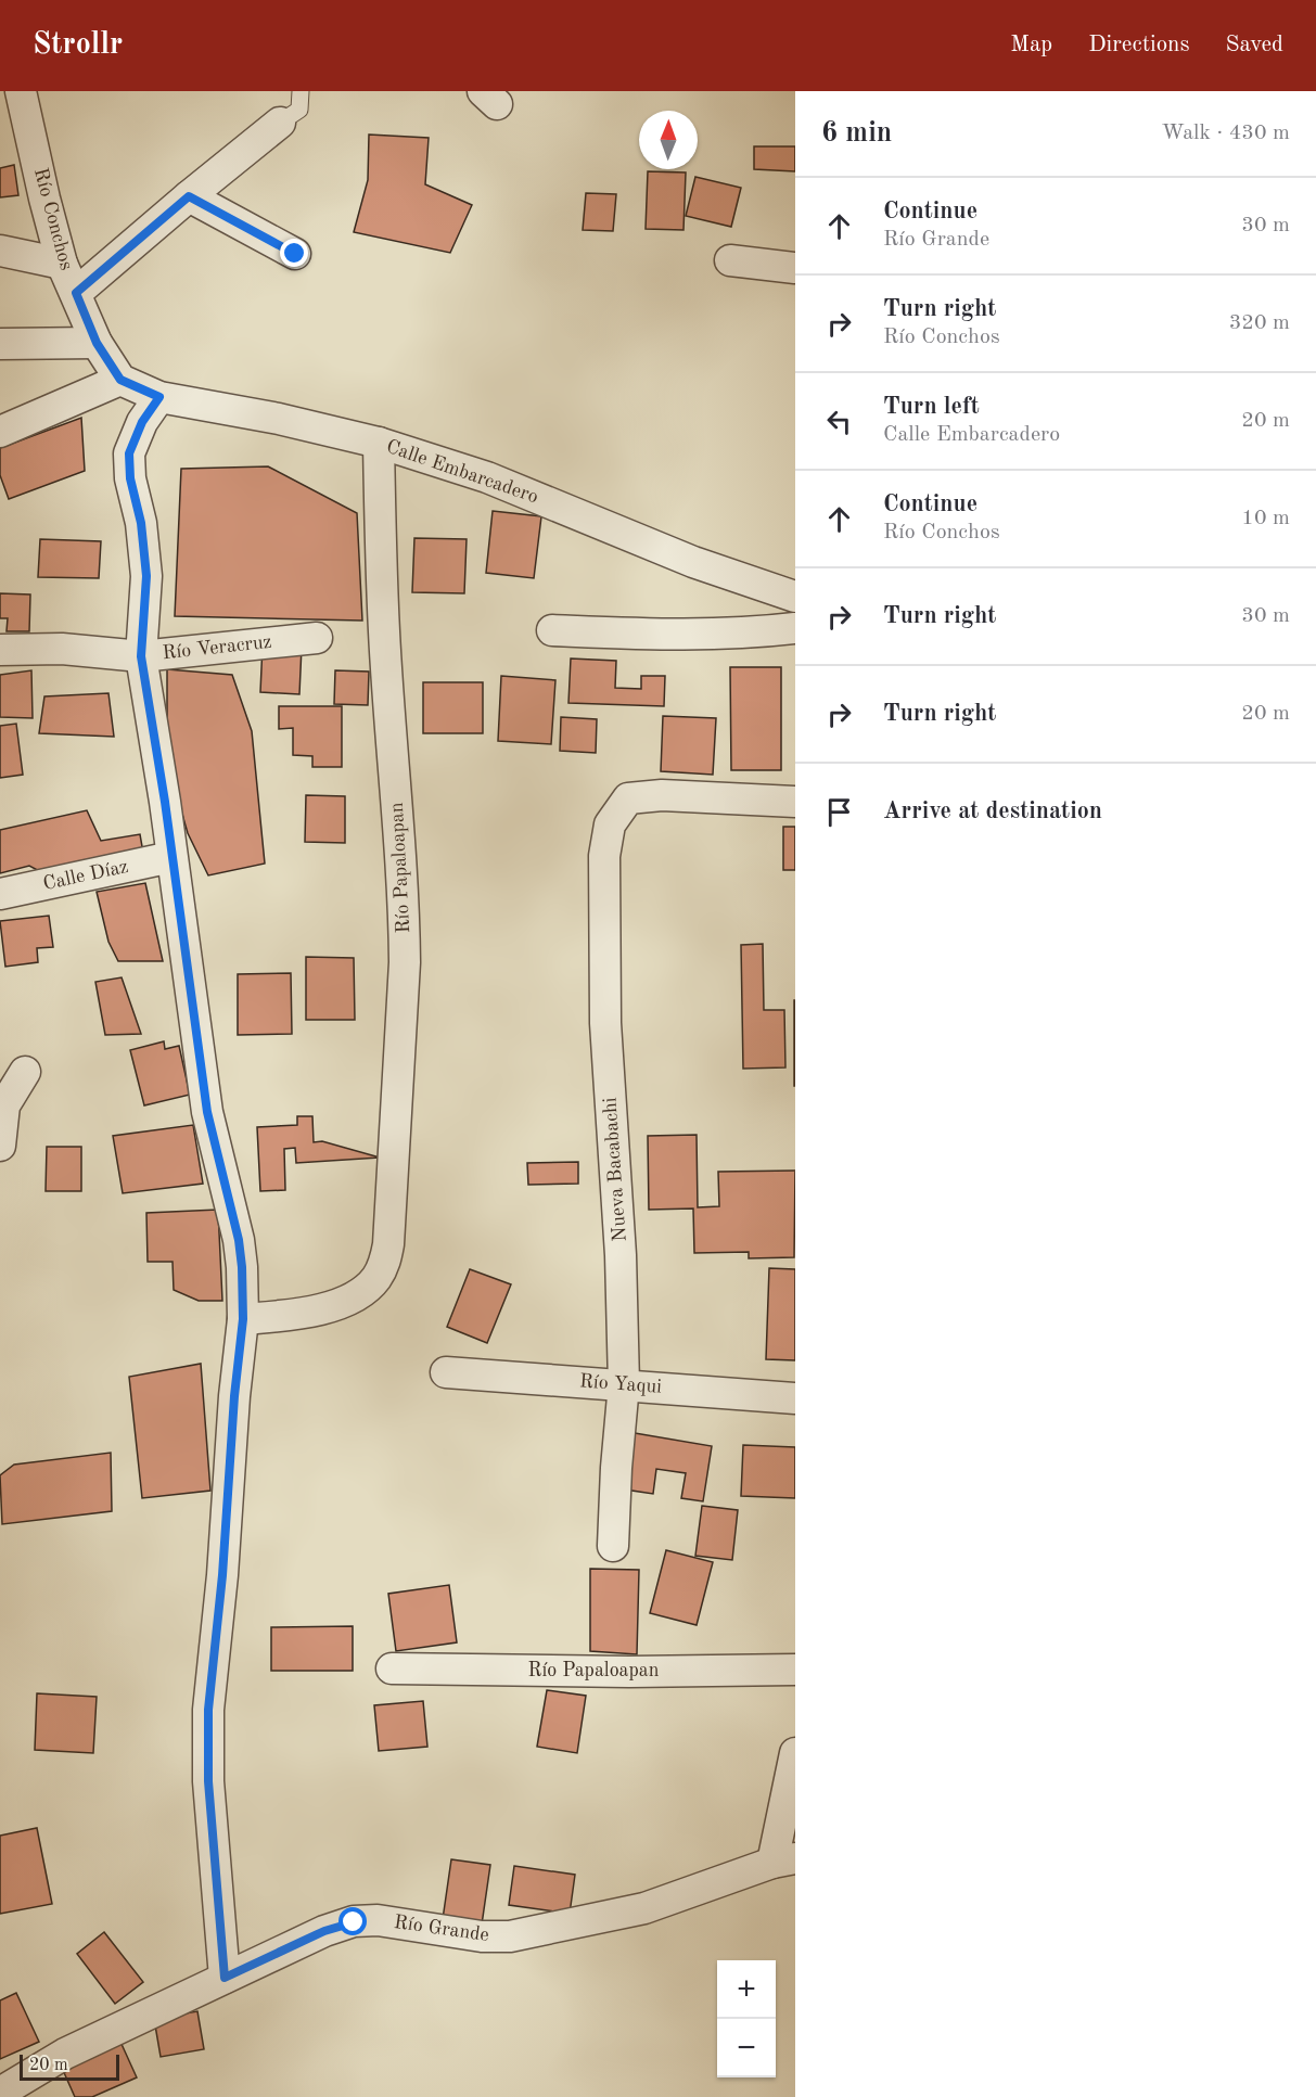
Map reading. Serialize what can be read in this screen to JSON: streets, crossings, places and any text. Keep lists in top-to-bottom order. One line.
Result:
{"streets":{"street":["Río Conchos","Calle Embarcadero","Río Veracruz","Río Papaloapan","Calle Díaz","Nueva Bacabachi","Río Yaqui","Río Grande"]},"crossings":[["Calle Embarcadero","Río Papaloapan"],["Nueva Bacabachi","Río Yaqui"]],"scale_bar":"20 m","north":"top","page":{"header":"Strollr","nav":["Map","Directions","Saved"],"heading":["6 min","Walk · 430 m"],"list":[["Continue","Río Grande","30 m"],["Turn right","Río Conchos","320 m"],["Turn left","Calle Embarcadero","20 m"],["Continue","Río Conchos","10 m"],["Turn right","30 m"],["Turn right","20 m"],"Arrive at destination"],"map_buttons":["+","−"],"scale":"20 m"}}
